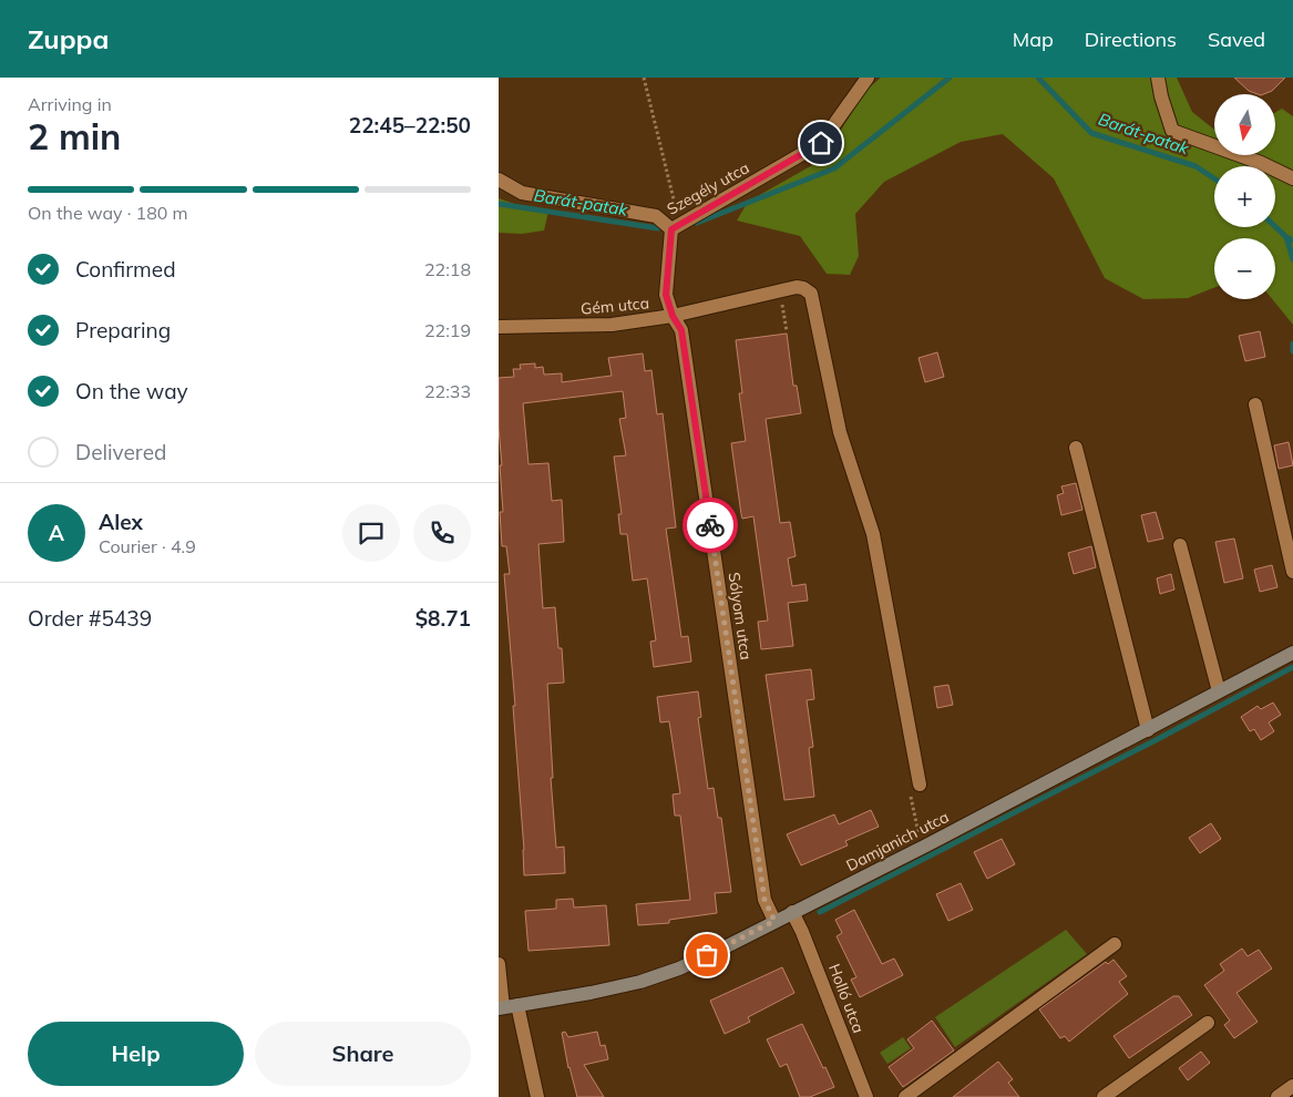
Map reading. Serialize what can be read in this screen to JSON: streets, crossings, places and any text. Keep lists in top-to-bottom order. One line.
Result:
{"streets":{"main road":["Damjanich utca"],"street":["Szegély utca","Gém utca","Sólyom utca","Holló utca"]},"crossings":[["Szegély utca","Sólyom utca"],["Gém utca","Sólyom utca"],["Sólyom utca","Damjanich utca"],["Damjanich utca","Holló utca"]],"water":["Barát-patak"],"north":"bottom","page":{"header":"Zuppa","nav":["Map","Directions","Saved"],"heading":["2 min","Arriving in","22:45–22:50"],"panel":["Alex","Courier · 4.9","Order #5439","$8.71"],"map_buttons":["+","−"],"bar":"On the way · 180 m","list":[["Confirmed","22:18"],["Preparing","22:19"],["On the way","22:33"],"Delivered"],"round":"A","buttons":["Help","Share"]}}
